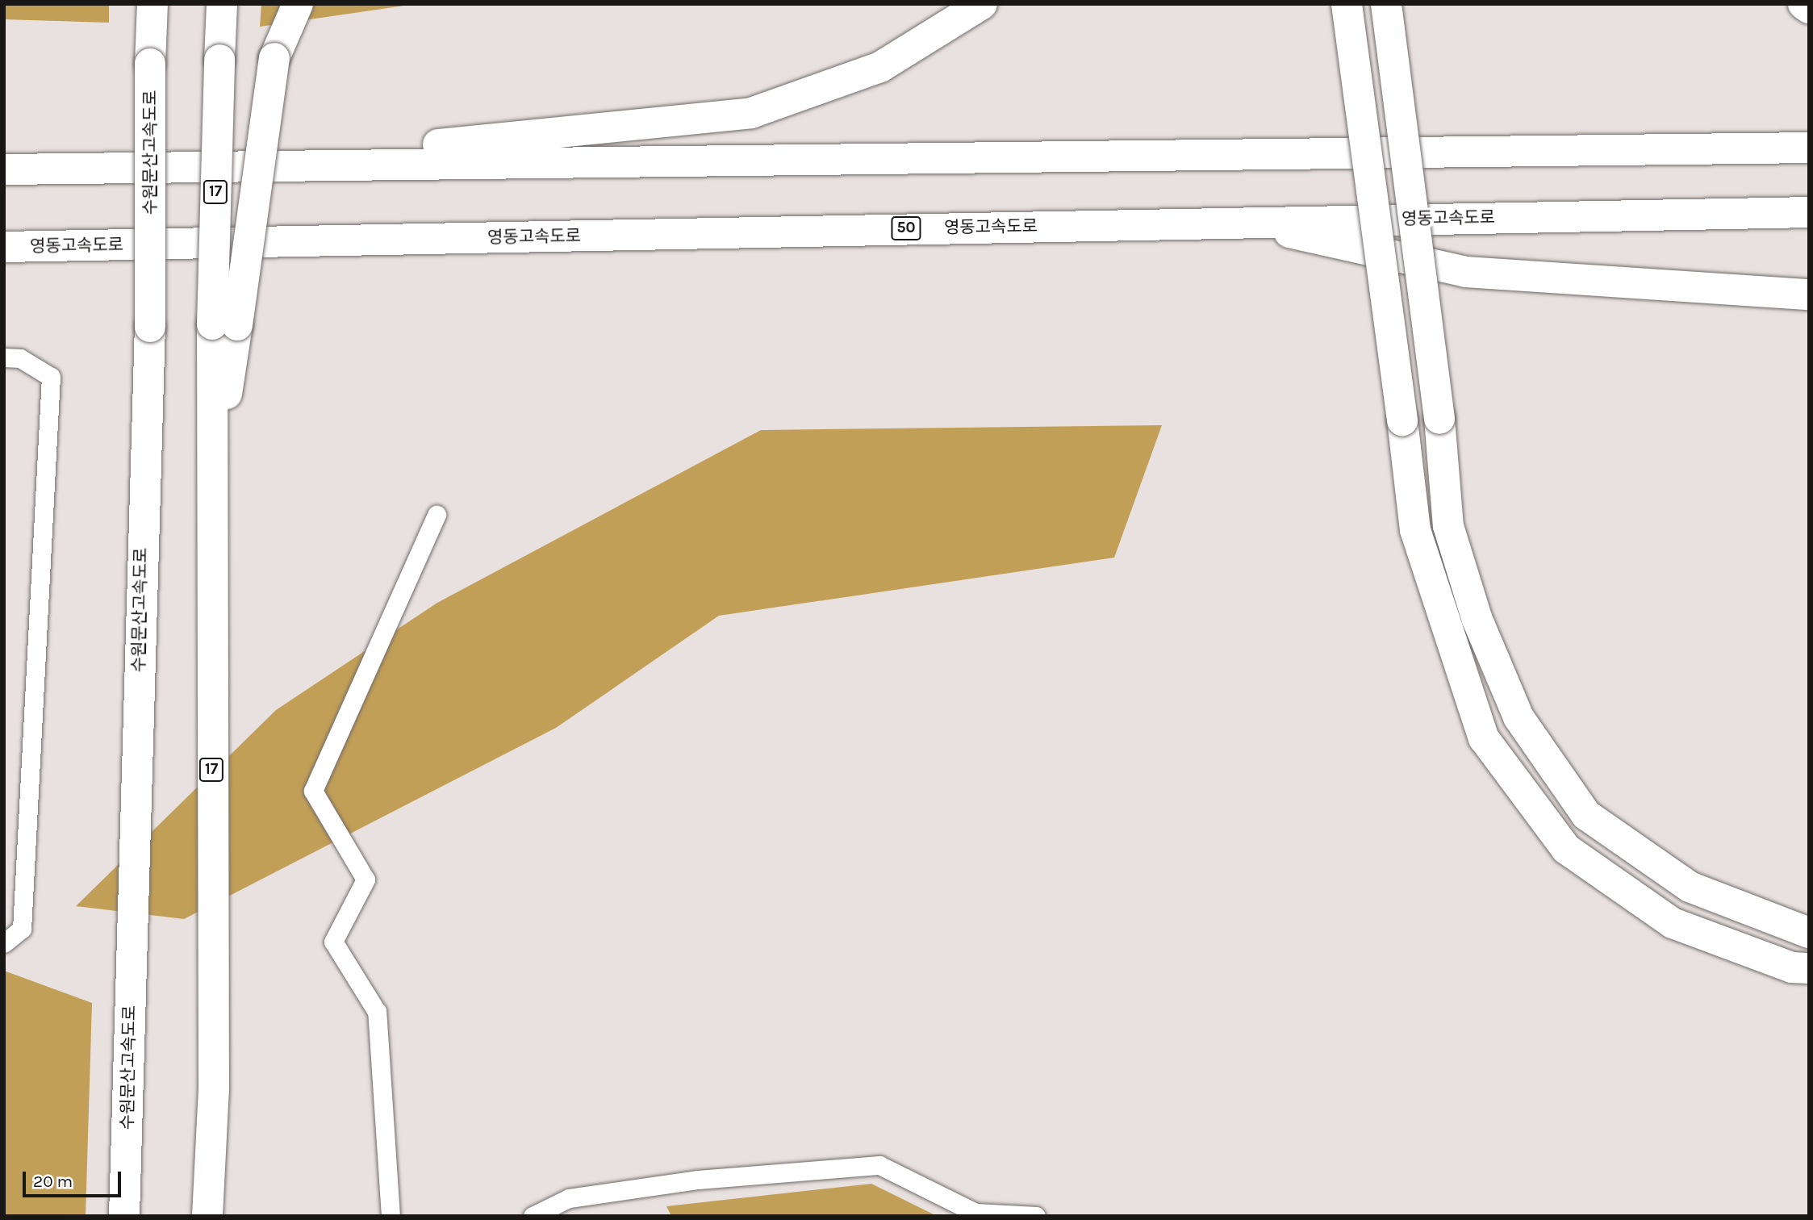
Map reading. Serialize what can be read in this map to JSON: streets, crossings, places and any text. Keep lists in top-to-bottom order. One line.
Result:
{"streets":{"highway":["수원문산고속도로","17","영동고속도로","50"]},"scale_bar":"20 m"}
